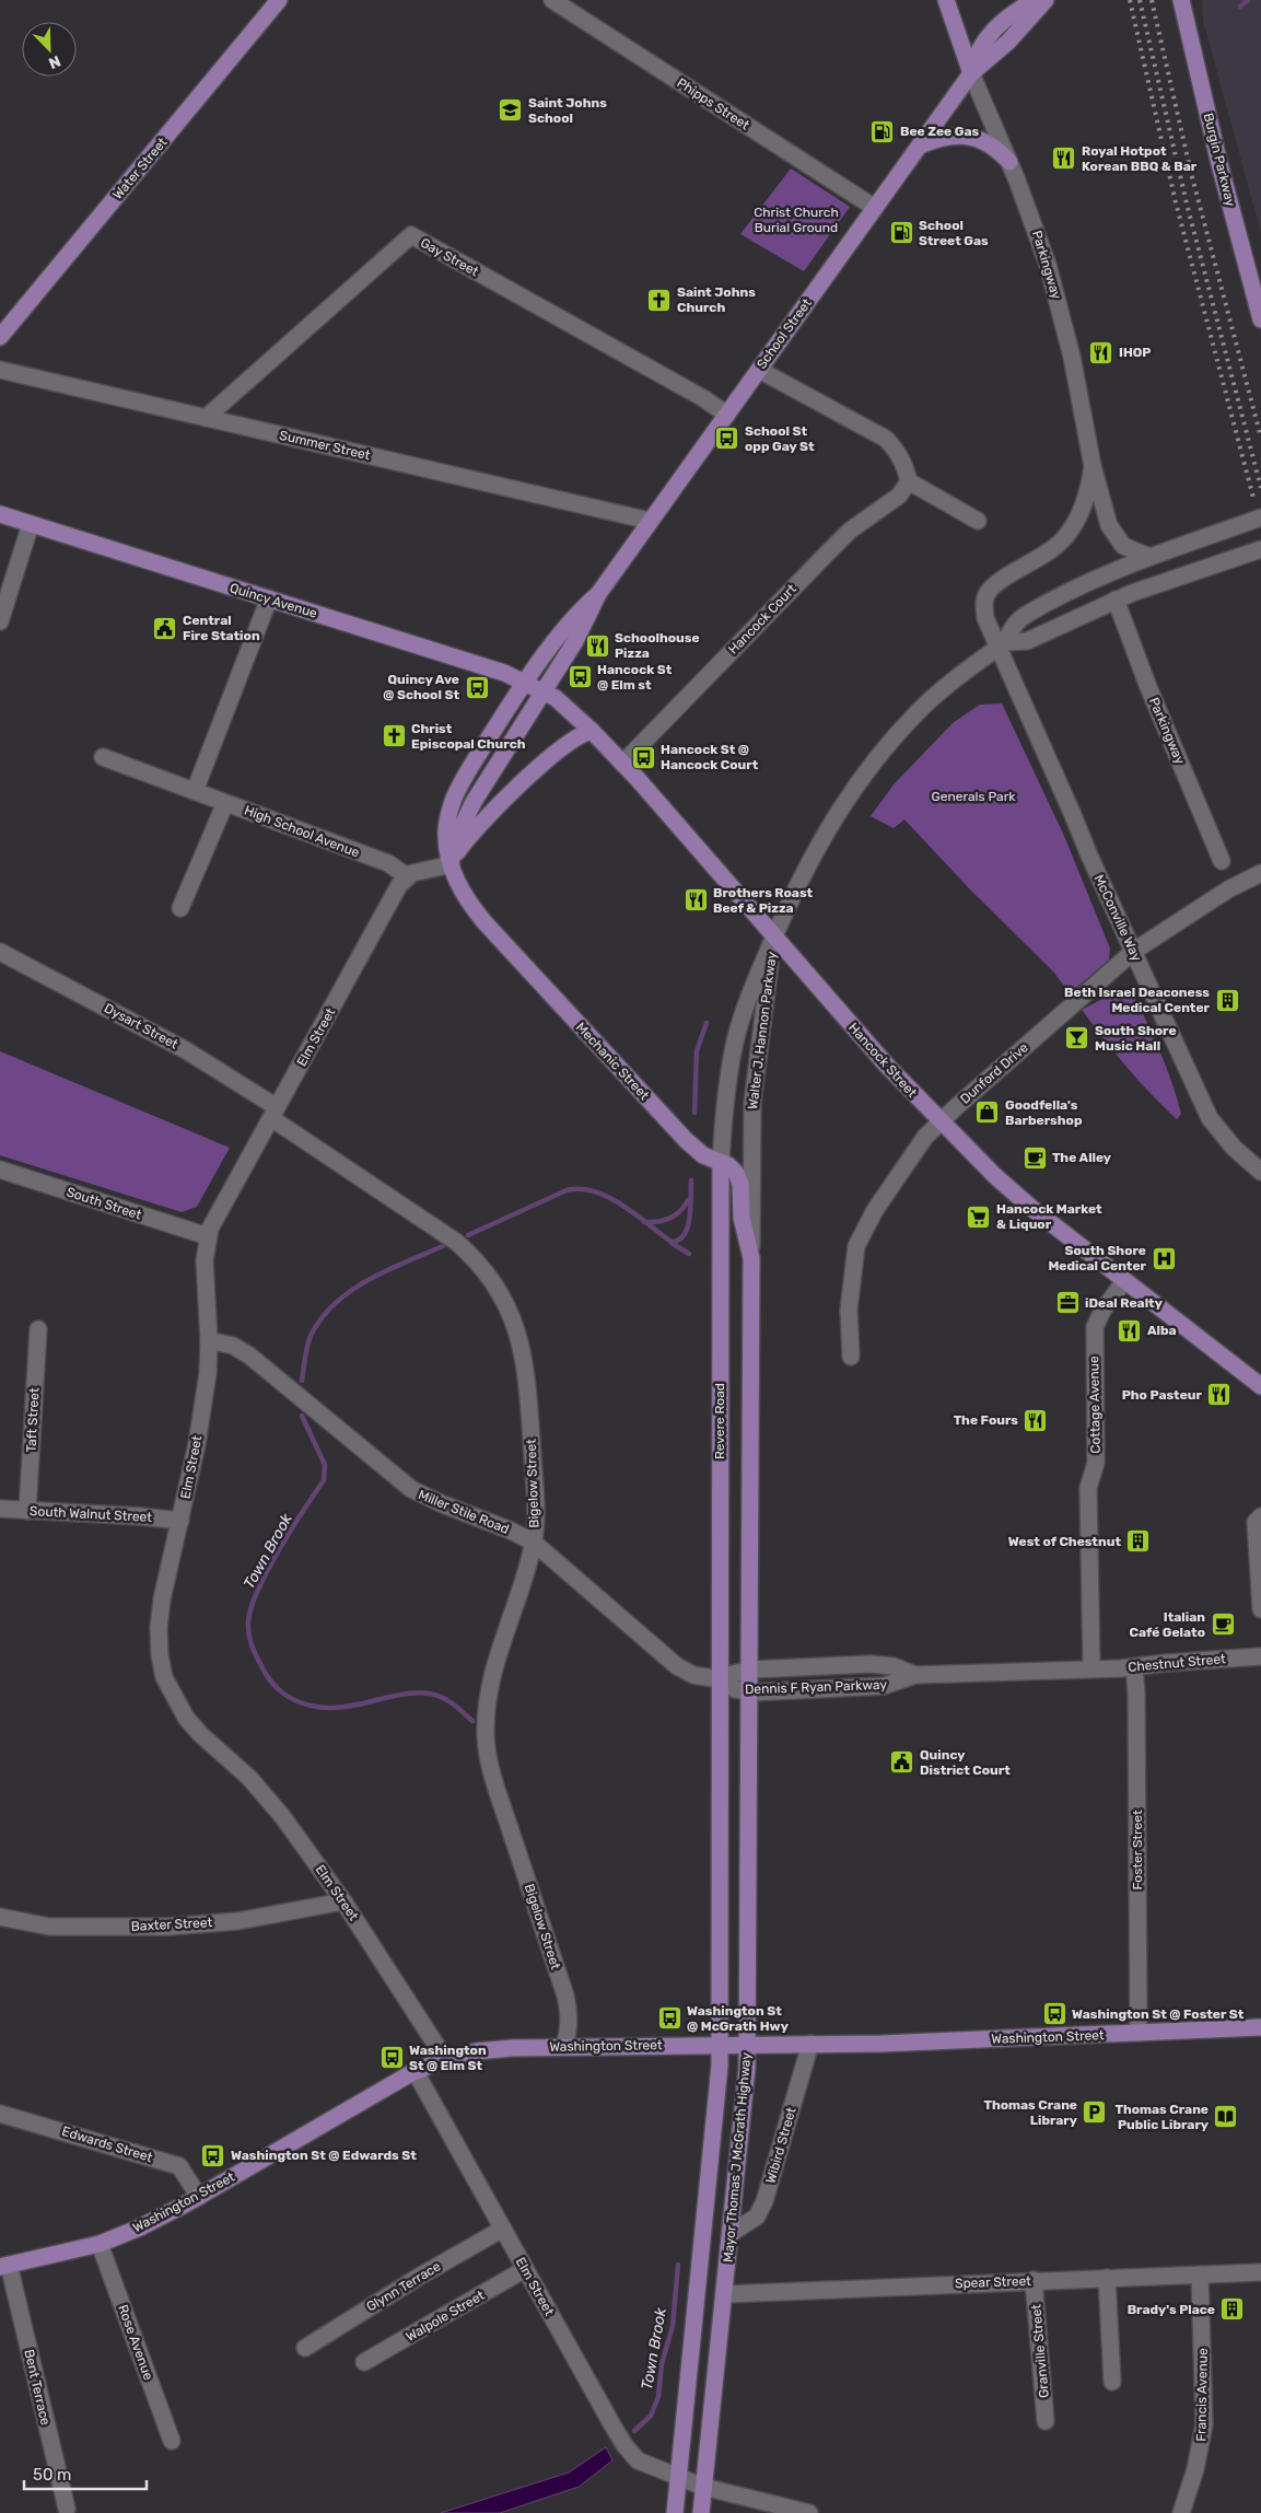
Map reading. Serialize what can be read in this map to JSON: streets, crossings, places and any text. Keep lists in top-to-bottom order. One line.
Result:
{"streets":{"main road":["Burgin Parkway","Water Street","School Street","Quincy Avenue","Hancock Street","Mechanic Street","Revere Road","Washington Street","Mayor Thomas J McGrath Highway"],"street":["Phipps Street","Gay Street","Parkingway","Summer Street","Hancock Court","High School Avenue","McConville Way","Dysart Street","Walter J. Hannon Parkway","Elm Street","Dunford Drive","South Street","Cottage Avenue","Taft Street","Bigelow Street","Miller Stile Road","South Walnut Street","Chestnut Street","Dennis F Ryan Parkway","Foster Street","Baxter Street","Edwards Street","Wibird Street","Spear Street","Glynn Terrace","Walpole Street","Rose Avenue","Granville Street","Bent Terrace","Francis Avenue"]},"crossings":[["Phipps Street","School Street"],["Gay Street","School Street"],["Gay Street","Summer Street"],["Parkingway","School Street"],["Parkingway","McConville Way"],["Parkingway","Walter J. Hannon Parkway"],["School Street","Summer Street"],["School Street","Quincy Avenue"],["School Street","Hancock Street"],["Quincy Avenue","Hancock Street"],["Hancock Court","Hancock Street"],["High School Avenue","Elm Street"],["McConville Way","Walter J. Hannon Parkway"],["McConville Way","Dunford Drive"],["Dysart Street","Elm Street"],["Dysart Street","Bigelow Street"],["Walter J. Hannon Parkway","Hancock Street"],["Walter J. Hannon Parkway","Mechanic Street"],["Walter J. Hannon Parkway","Revere Road"],["Elm Street","South Street"],["Elm Street","Bigelow Street"],["Elm Street","Miller Stile Road"],["Elm Street","South Walnut Street"],["Elm Street","Baxter Street"],["Elm Street","Washington Street"],["Elm Street","Mayor Thomas J McGrath Highway"],["Elm Street","Glynn Terrace"],["Elm Street","Walpole Street"],["Hancock Street","Dunford Drive"],["Hancock Street","Cottage Avenue"],["Mechanic Street","Revere Road"],["Cottage Avenue","Chestnut Street"],["Cottage Avenue","Dennis F Ryan Parkway"],["Taft Street","South Walnut Street"],["Revere Road","Miller Stile Road"],["Revere Road","Dennis F Ryan Parkway"],["Revere Road","Mayor Thomas J McGrath Highway"],["Bigelow Street","Miller Stile Road"],["Bigelow Street","Washington Street"],["Miller Stile Road","Dennis F Ryan Parkway"],["Miller Stile Road","Mayor Thomas J McGrath Highway"],["Chestnut Street","Dennis F Ryan Parkway"],["Chestnut Street","Foster Street"],["Dennis F Ryan Parkway","Mayor Thomas J McGrath Highway"],["Foster Street","Washington Street"],["Washington Street","Edwards Street"],["Washington Street","Wibird Street"],["Washington Street","Mayor Thomas J McGrath Highway"],["Washington Street","Rose Avenue"],["Washington Street","Bent Terrace"],["Wibird Street","Mayor Thomas J McGrath Highway"],["Mayor Thomas J McGrath Highway","Spear Street"],["Spear Street","Granville Street"],["Spear Street","Francis Avenue"]],"water":["Town Brook"],"parks":["Christ Church Burial Ground","Generals Park"],"places":{"school or university":["Saint Johns School"],"fuel station":["Bee Zee Gas","School Street Gas"],"restaurant":["Royal Hotpot Korean BBQ & Bar","IHOP","Schoolhouse Pizza","Brothers Roast Beef & Pizza","Alba","Pho Pasteur","The Fours"],"church":["Saint Johns Church","Christ Episcopal Church"],"bus stop":["School St opp Gay St","Hancock St @ Elm st","Quincy Ave @ School St","Hancock St @ Hancock Court","Washington St @ Foster St","Washington St @ McGrath Hwy","Washington St @ Elm St","Washington St @ Edwards St"],"public building":["Central Fire Station","Quincy District Court"],"building":["Beth Israel Deaconess Medical Center","West of Chestnut","Brady's Place"],"bar":["South Shore Music Hall"],"shop":["Goodfella's Barbershop"],"cafe":["The Alley","Italian Café Gelato"],"supermarket":["Hancock Market & Liquor"],"hospital":["South Shore Medical Center"],"office":["iDeal Realty"],"parking":["Thomas Crane Library"],"library":["Thomas Crane Public Library"]},"scale_bar":"50 m","north":"bottom right"}
